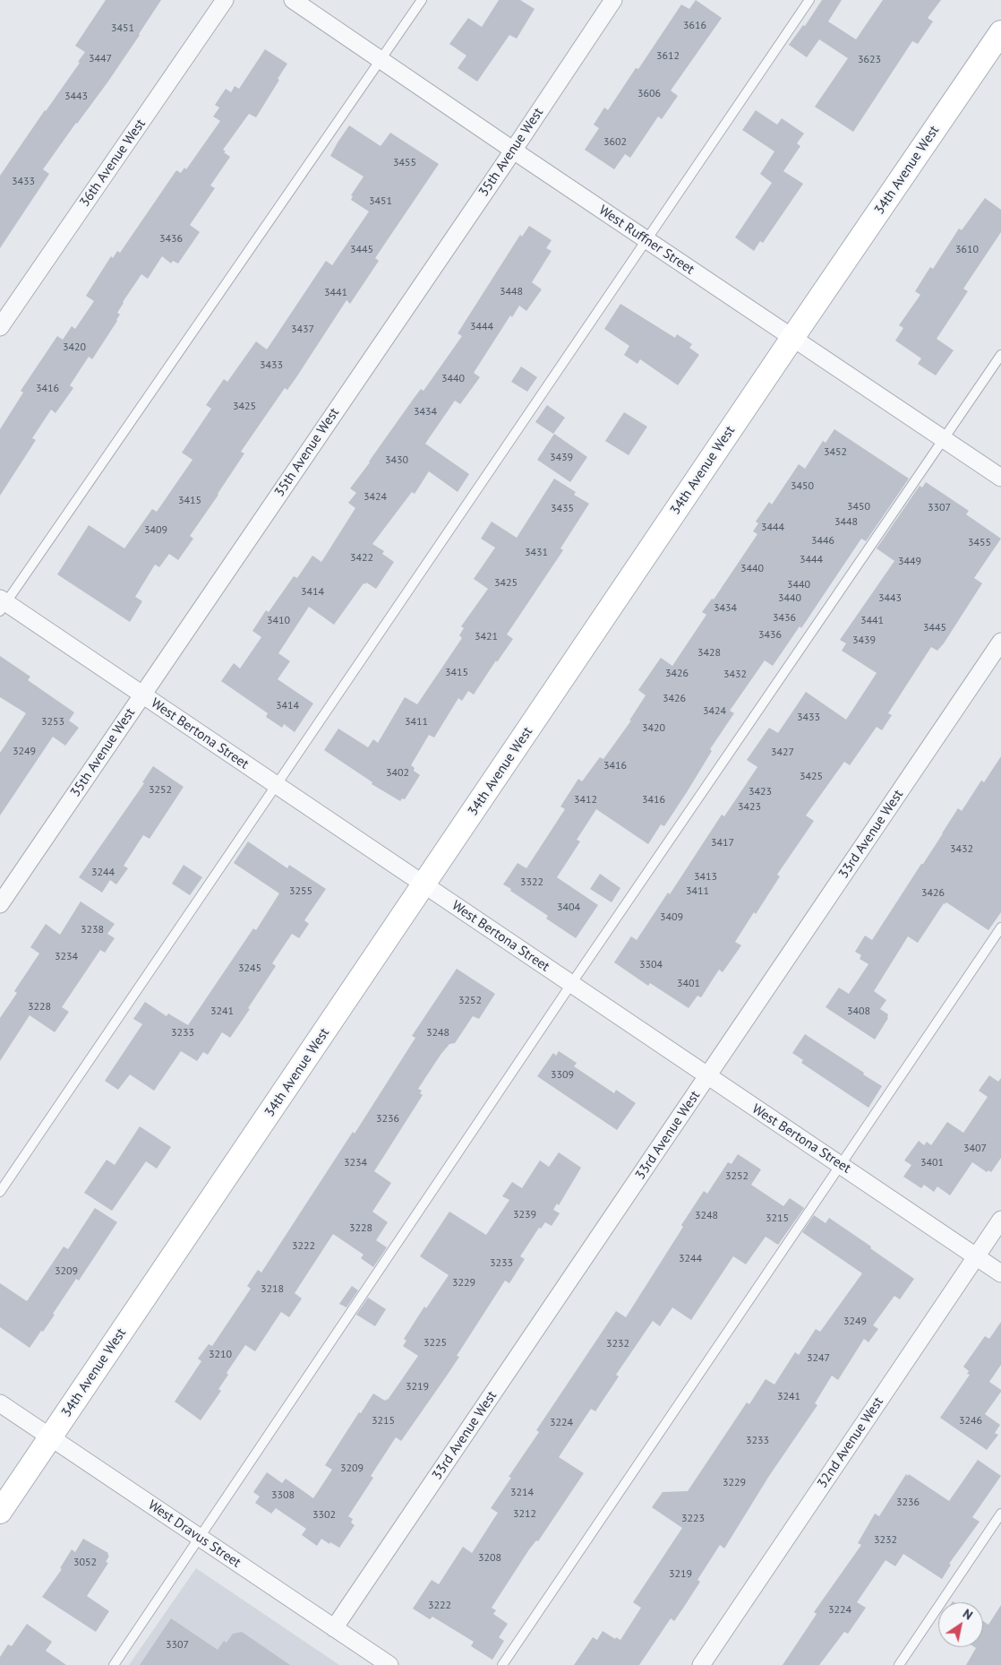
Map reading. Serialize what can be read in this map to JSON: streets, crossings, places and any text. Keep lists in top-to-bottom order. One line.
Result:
{"streets":{"street":["35th Avenue West","36th Avenue West","34th Avenue West","West Ruffner Street","West Bertona Street","33rd Avenue West","32nd Avenue West","West Dravus Street"]},"crossings":[["35th Avenue West","West Ruffner Street"],["35th Avenue West","West Bertona Street"],["34th Avenue West","West Ruffner Street"],["34th Avenue West","West Bertona Street"],["34th Avenue West","West Dravus Street"],["West Bertona Street","33rd Avenue West"],["West Bertona Street","32nd Avenue West"],["33rd Avenue West","West Dravus Street"]],"house_numbers":["3616","3451","3612","3447","3623","3606","3443","3602","3455","3433","3451","3436","3445","3610","3448","3441","3444","3437","3420","3433","3440","3416","3425","3434","3452","3439","3430","3450","3424","3415","3450","3307","3435","3448","3444","3409","3446","3455","3431","3422","3444","3449","3440","3425","3440","3414","3440","3443","3434","3436","3410","3441","3445","3436","3421","3439","3428","3415","3426","3432","3426","3414","3424","3433","3253","3411","3420","3249","3427","3416","3402","3425","3252","3423","3412","3416","3423","3417","3432","3244","3413","3322","3255","3411","3426","3404","3409","3238","3234","3304","3245","3401","3252","3228","3241","3408","3233","3248","3309","3236","3407","3234","3401","3252","3239","3248","3215","3228","3222","3244","3233","3209","3229","3218","3249","3225","3232","3210","3247","3219","3241","3215","3246","3224","3233","3209","3229","3214","3308","3236","3212","3302","3223","3232","3208","3052","3219","3222","3224","3307"],"north":"top right"}
